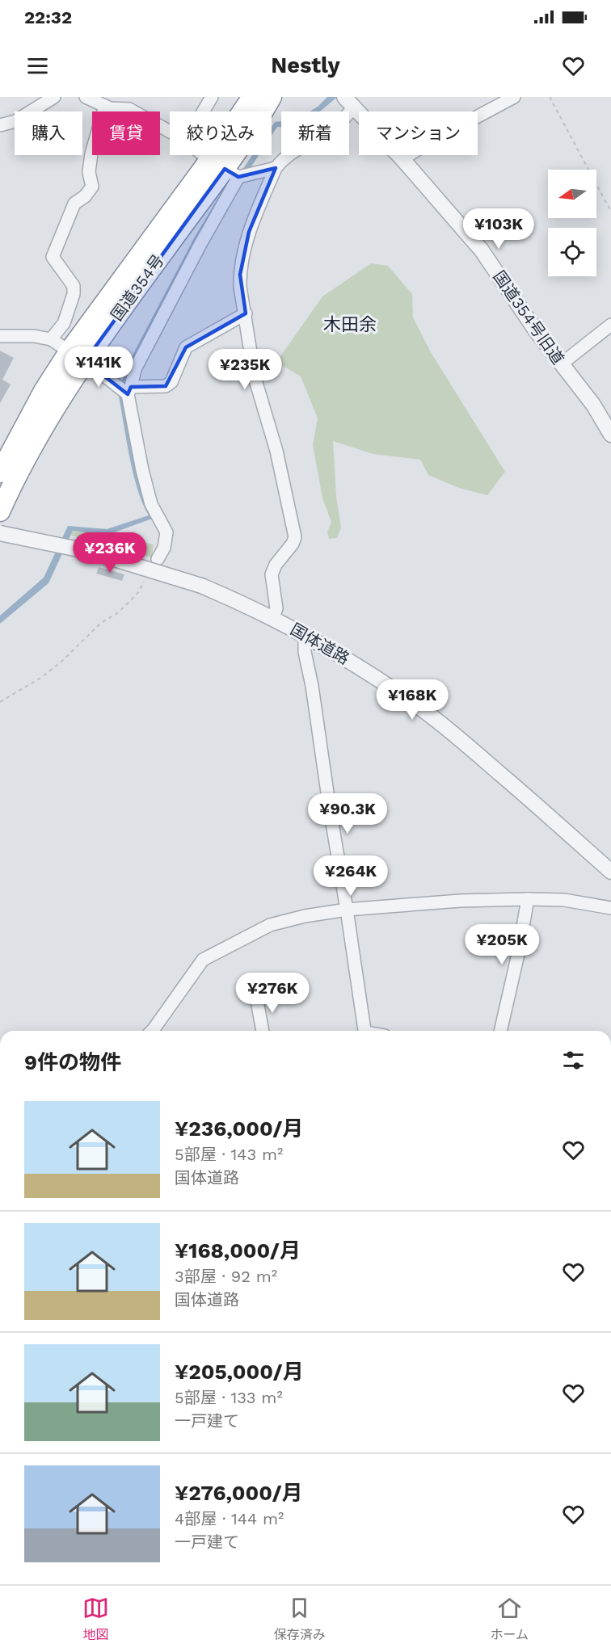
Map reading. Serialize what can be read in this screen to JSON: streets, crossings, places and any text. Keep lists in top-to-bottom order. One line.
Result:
{"streets":{"highway":["国道354号"],"street":["国道354号旧道","国体道路"]},"districts":["木田余"],"north":"left","page":{"status":"22:32","header":"Nestly","chip":["購入","賃貸","絞り込み","新着","マンション"],"price":["¥103K","¥141K","¥235K","¥236K","¥168K","¥90.3K","¥264K","¥205K","¥276K"],"heading":"9件の物件","list":[{"name":"¥236,000/月","note":"5部屋 · 143 m² · 国体道路"},{"name":"¥168,000/月","note":"3部屋 · 92 m² · 国体道路"},{"name":"¥205,000/月","note":"5部屋 · 133 m² · 一戸建て"},{"name":"¥276,000/月","note":"4部屋 · 144 m² · 一戸建て"}],"tabs":["地図","保存済み","ホーム"]}}
